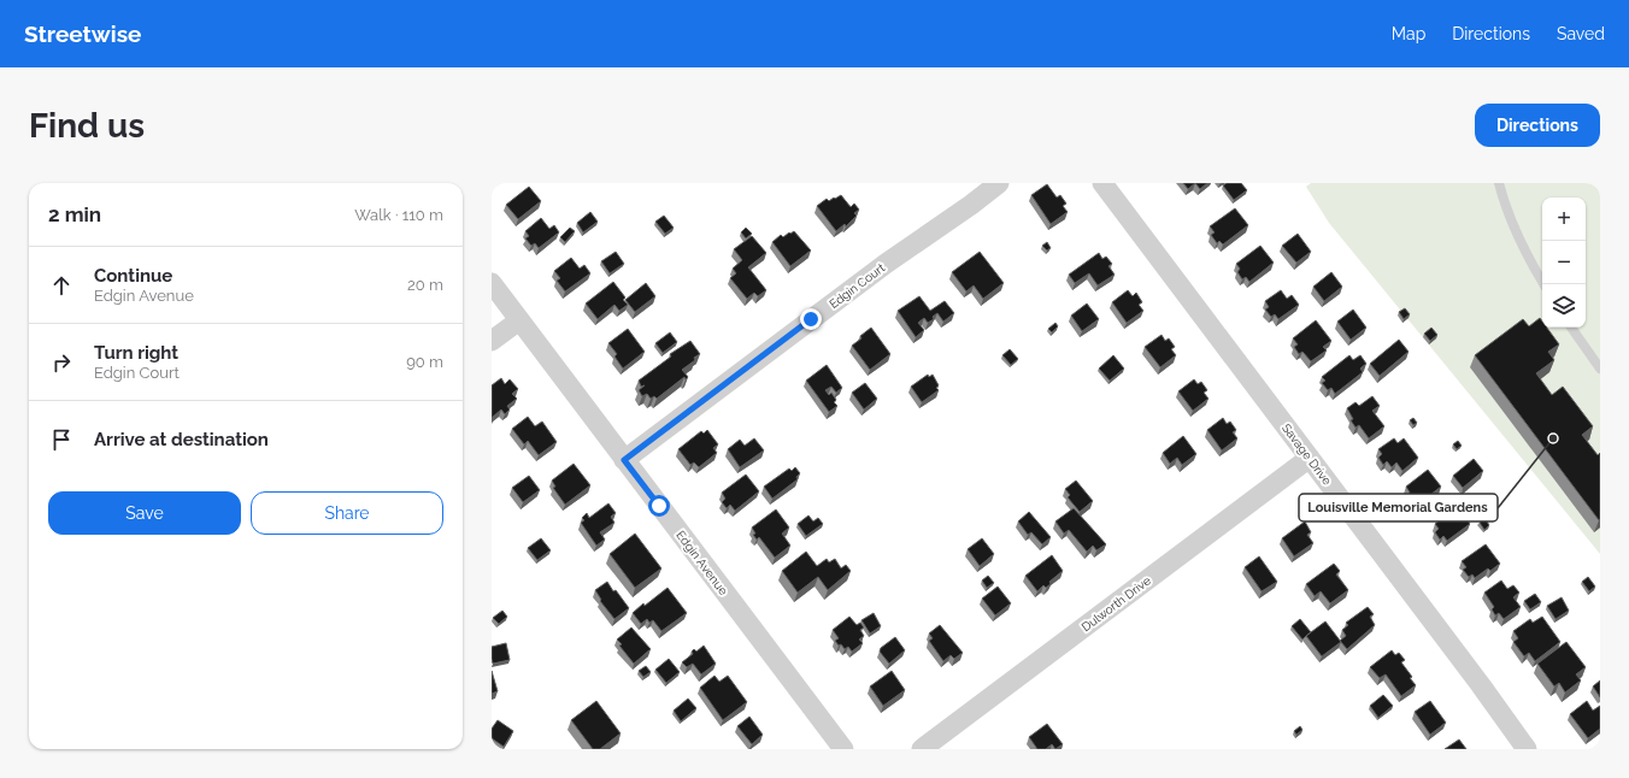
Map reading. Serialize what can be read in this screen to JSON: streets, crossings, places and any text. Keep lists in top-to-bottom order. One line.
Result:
{"streets":{"street":["Edgin Court","Savage Drive","Edgin Avenue","Dulworth Drive"]},"crossings":[["Edgin Court","Edgin Avenue"],["Savage Drive","Dulworth Drive"]],"places":["Louisville Memorial Gardens"],"page":{"header":"Streetwise","nav":["Map","Directions","Saved"],"buttons":["Directions",["Save","Share"]],"title":"Find us","heading":["2 min","Walk · 110 m"],"map_buttons":["+","−"],"list":[["Continue","Edgin Avenue","20 m"],["Turn right","Edgin Court","90 m"],"Arrive at destination"]}}
